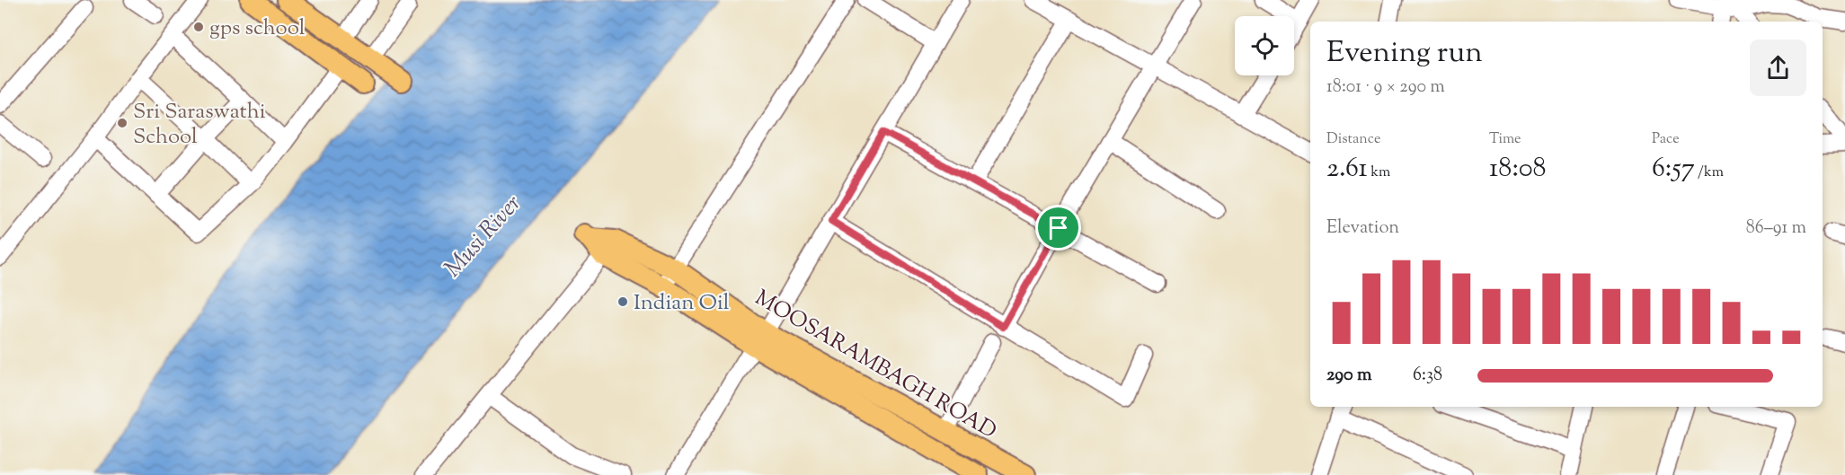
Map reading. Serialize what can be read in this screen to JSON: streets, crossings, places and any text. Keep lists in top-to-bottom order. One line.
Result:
{"streets":{"main road":["MOOSARAMBAGH ROAD"]},"water":["Musi River"],"places":["gps school","Sri Saraswathi School","Indian Oil"],"page":{"heading":["Evening run","18:01 · 9 × 290 m"],"stats":[["Distance","2.61 km"],["Time","18:08"],["Pace","6:57 /km"]],"chart":["Elevation","86–91 m"],"list":[{"name":"290 m","note":"6:38"}]}}
